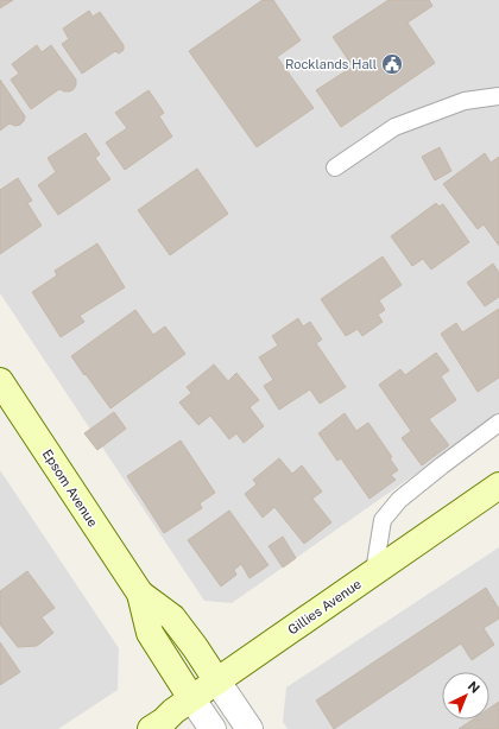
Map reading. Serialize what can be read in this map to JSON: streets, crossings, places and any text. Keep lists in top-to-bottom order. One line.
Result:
{"streets":{"street":["Epsom Avenue","Gillies Avenue"]},"crossings":[["Epsom Avenue","Gillies Avenue"]],"places":{"public building":["Rocklands Hall"]},"north":"top right"}
